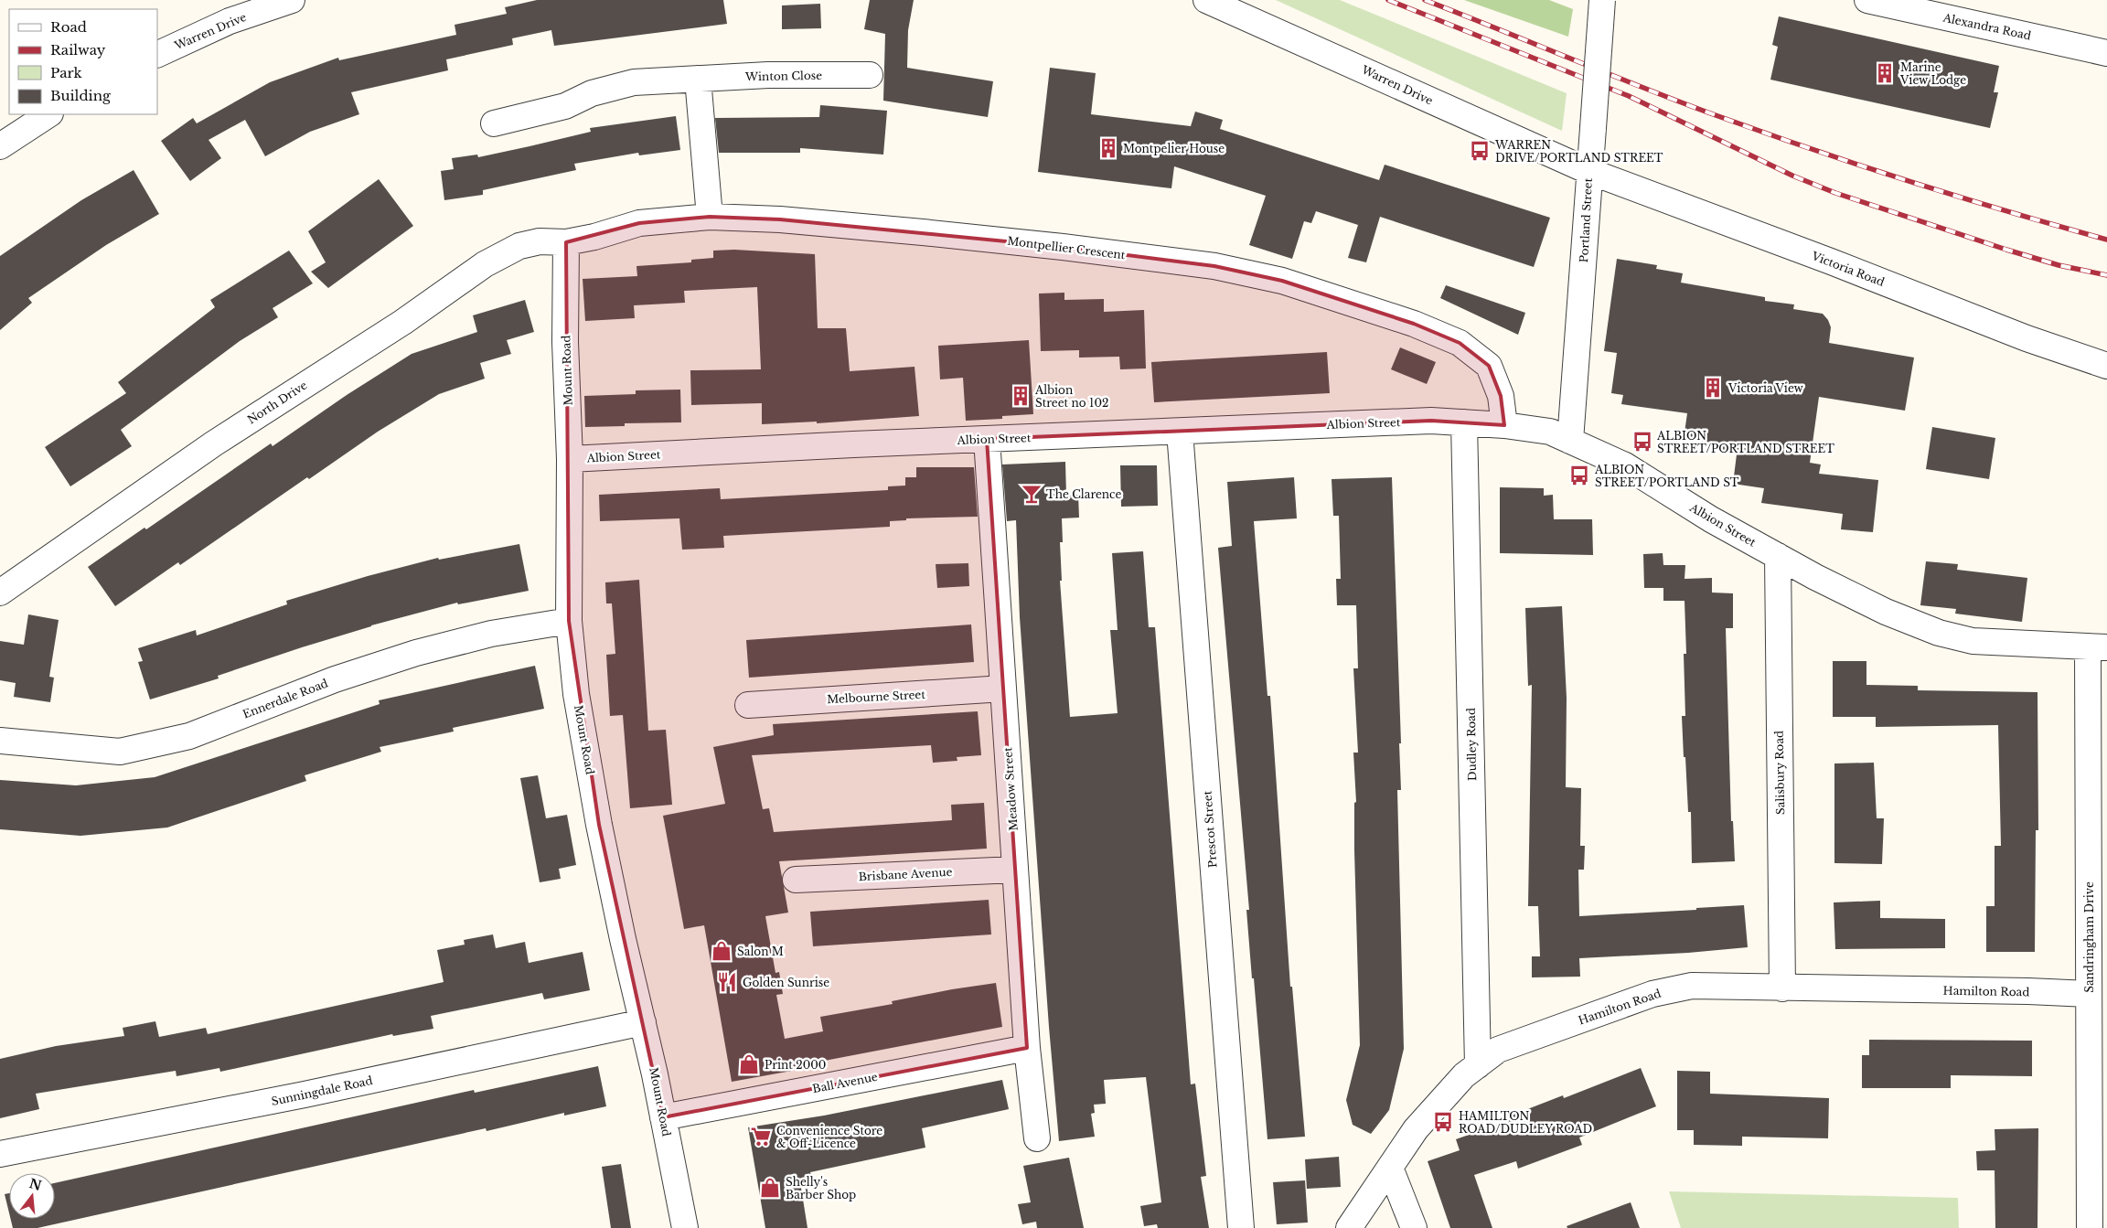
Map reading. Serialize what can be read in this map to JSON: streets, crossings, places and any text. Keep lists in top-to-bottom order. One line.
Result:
{"streets":{"street":["Alexandra Road","Warren Drive","Winton Close","Portland Street","Montpellier Crescent","Victoria Road","Mount Road","North Drive","Albion Street","Melbourne Street","Ennerdale Road","Dudley Road","Salisbury Road","Meadow Street","Prescot Street","Brisbane Avenue","Sandringham Drive","Hamilton Road","Ball Avenue","Sunningdale Road"]},"crossings":[["Warren Drive","Portland Street"],["Warren Drive","Victoria Road"],["Portland Street","Victoria Road"],["Portland Street","Albion Street"],["Montpellier Crescent","Mount Road"],["Montpellier Crescent","North Drive"],["Montpellier Crescent","Albion Street"],["Mount Road","North Drive"],["Mount Road","Albion Street"],["Mount Road","Ennerdale Road"],["Mount Road","Ball Avenue"],["Mount Road","Sunningdale Road"],["Albion Street","Dudley Road"],["Albion Street","Salisbury Road"],["Albion Street","Meadow Street"],["Albion Street","Prescot Street"],["Albion Street","Sandringham Drive"],["Melbourne Street","Meadow Street"],["Dudley Road","Hamilton Road"],["Salisbury Road","Hamilton Road"],["Meadow Street","Brisbane Avenue"],["Meadow Street","Ball Avenue"],["Sandringham Drive","Hamilton Road"]],"places":{"building":["Marine View Lodge","Montpelier House","Victoria View","Albion Street no 102"],"bus stop":["WARREN DRIVE/PORTLAND STREET","ALBION STREET/PORTLAND STREET","ALBION STREET/PORTLAND ST","HAMILTON ROAD/DUDLEY ROAD"],"bar":["The Clarence"],"shop":["Salon M","Print 2000","Shelly's Barber Shop"],"restaurant":["Golden Sunrise"],"supermarket":["Convenience Store & Off-Licence"]},"legend":["Road","Railway","Park","Building"],"north":"top"}
